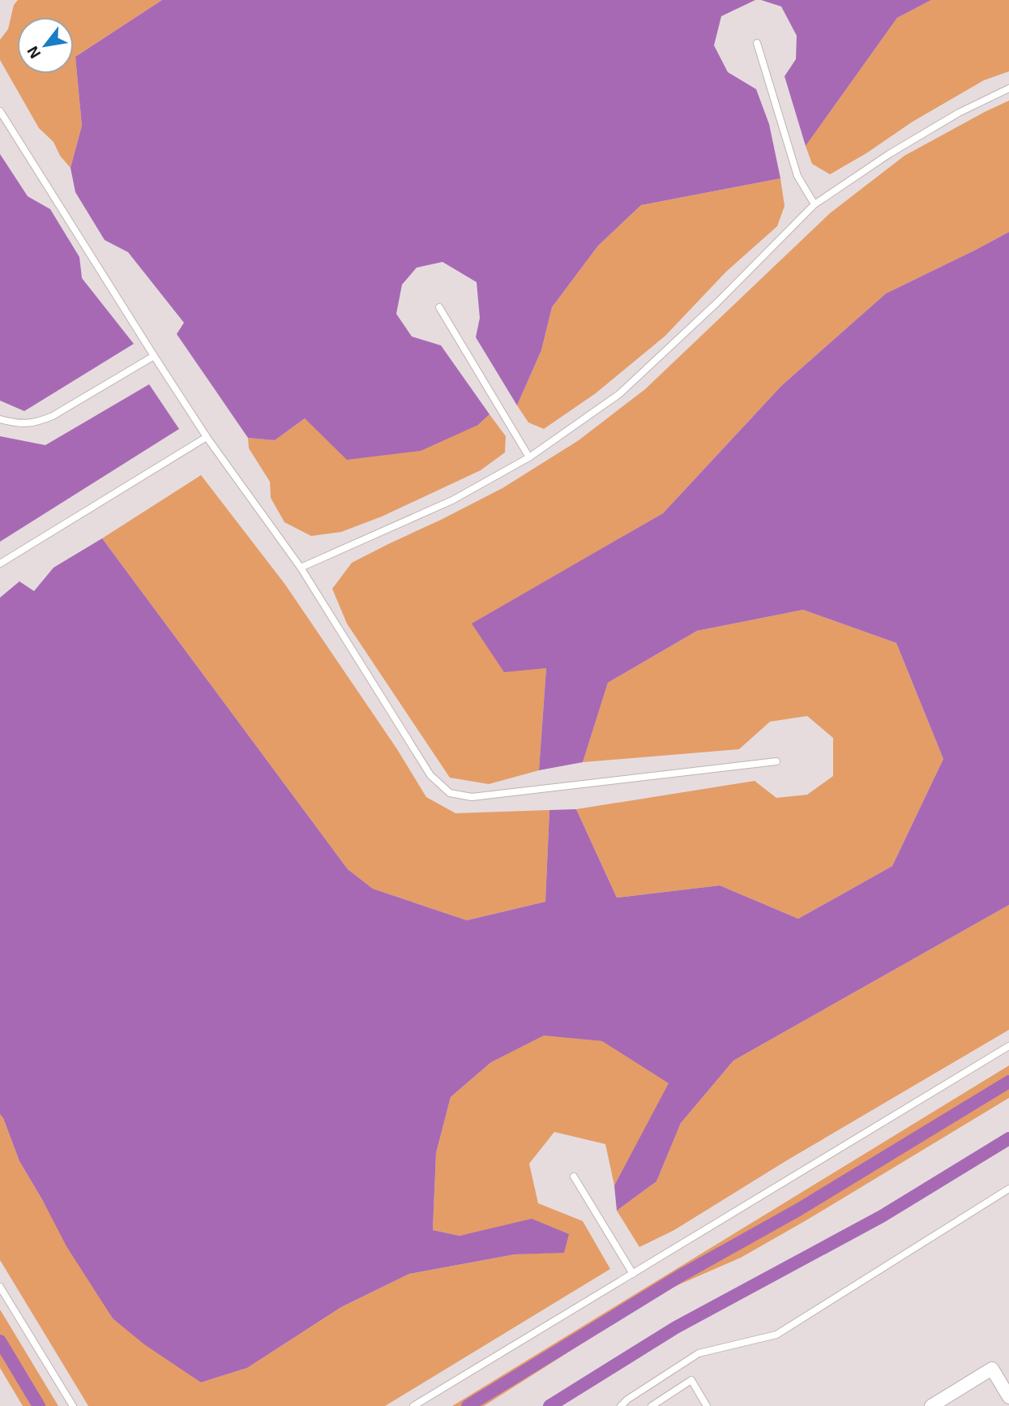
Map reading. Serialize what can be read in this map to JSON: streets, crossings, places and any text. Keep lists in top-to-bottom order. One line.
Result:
{"north":"bottom left"}
